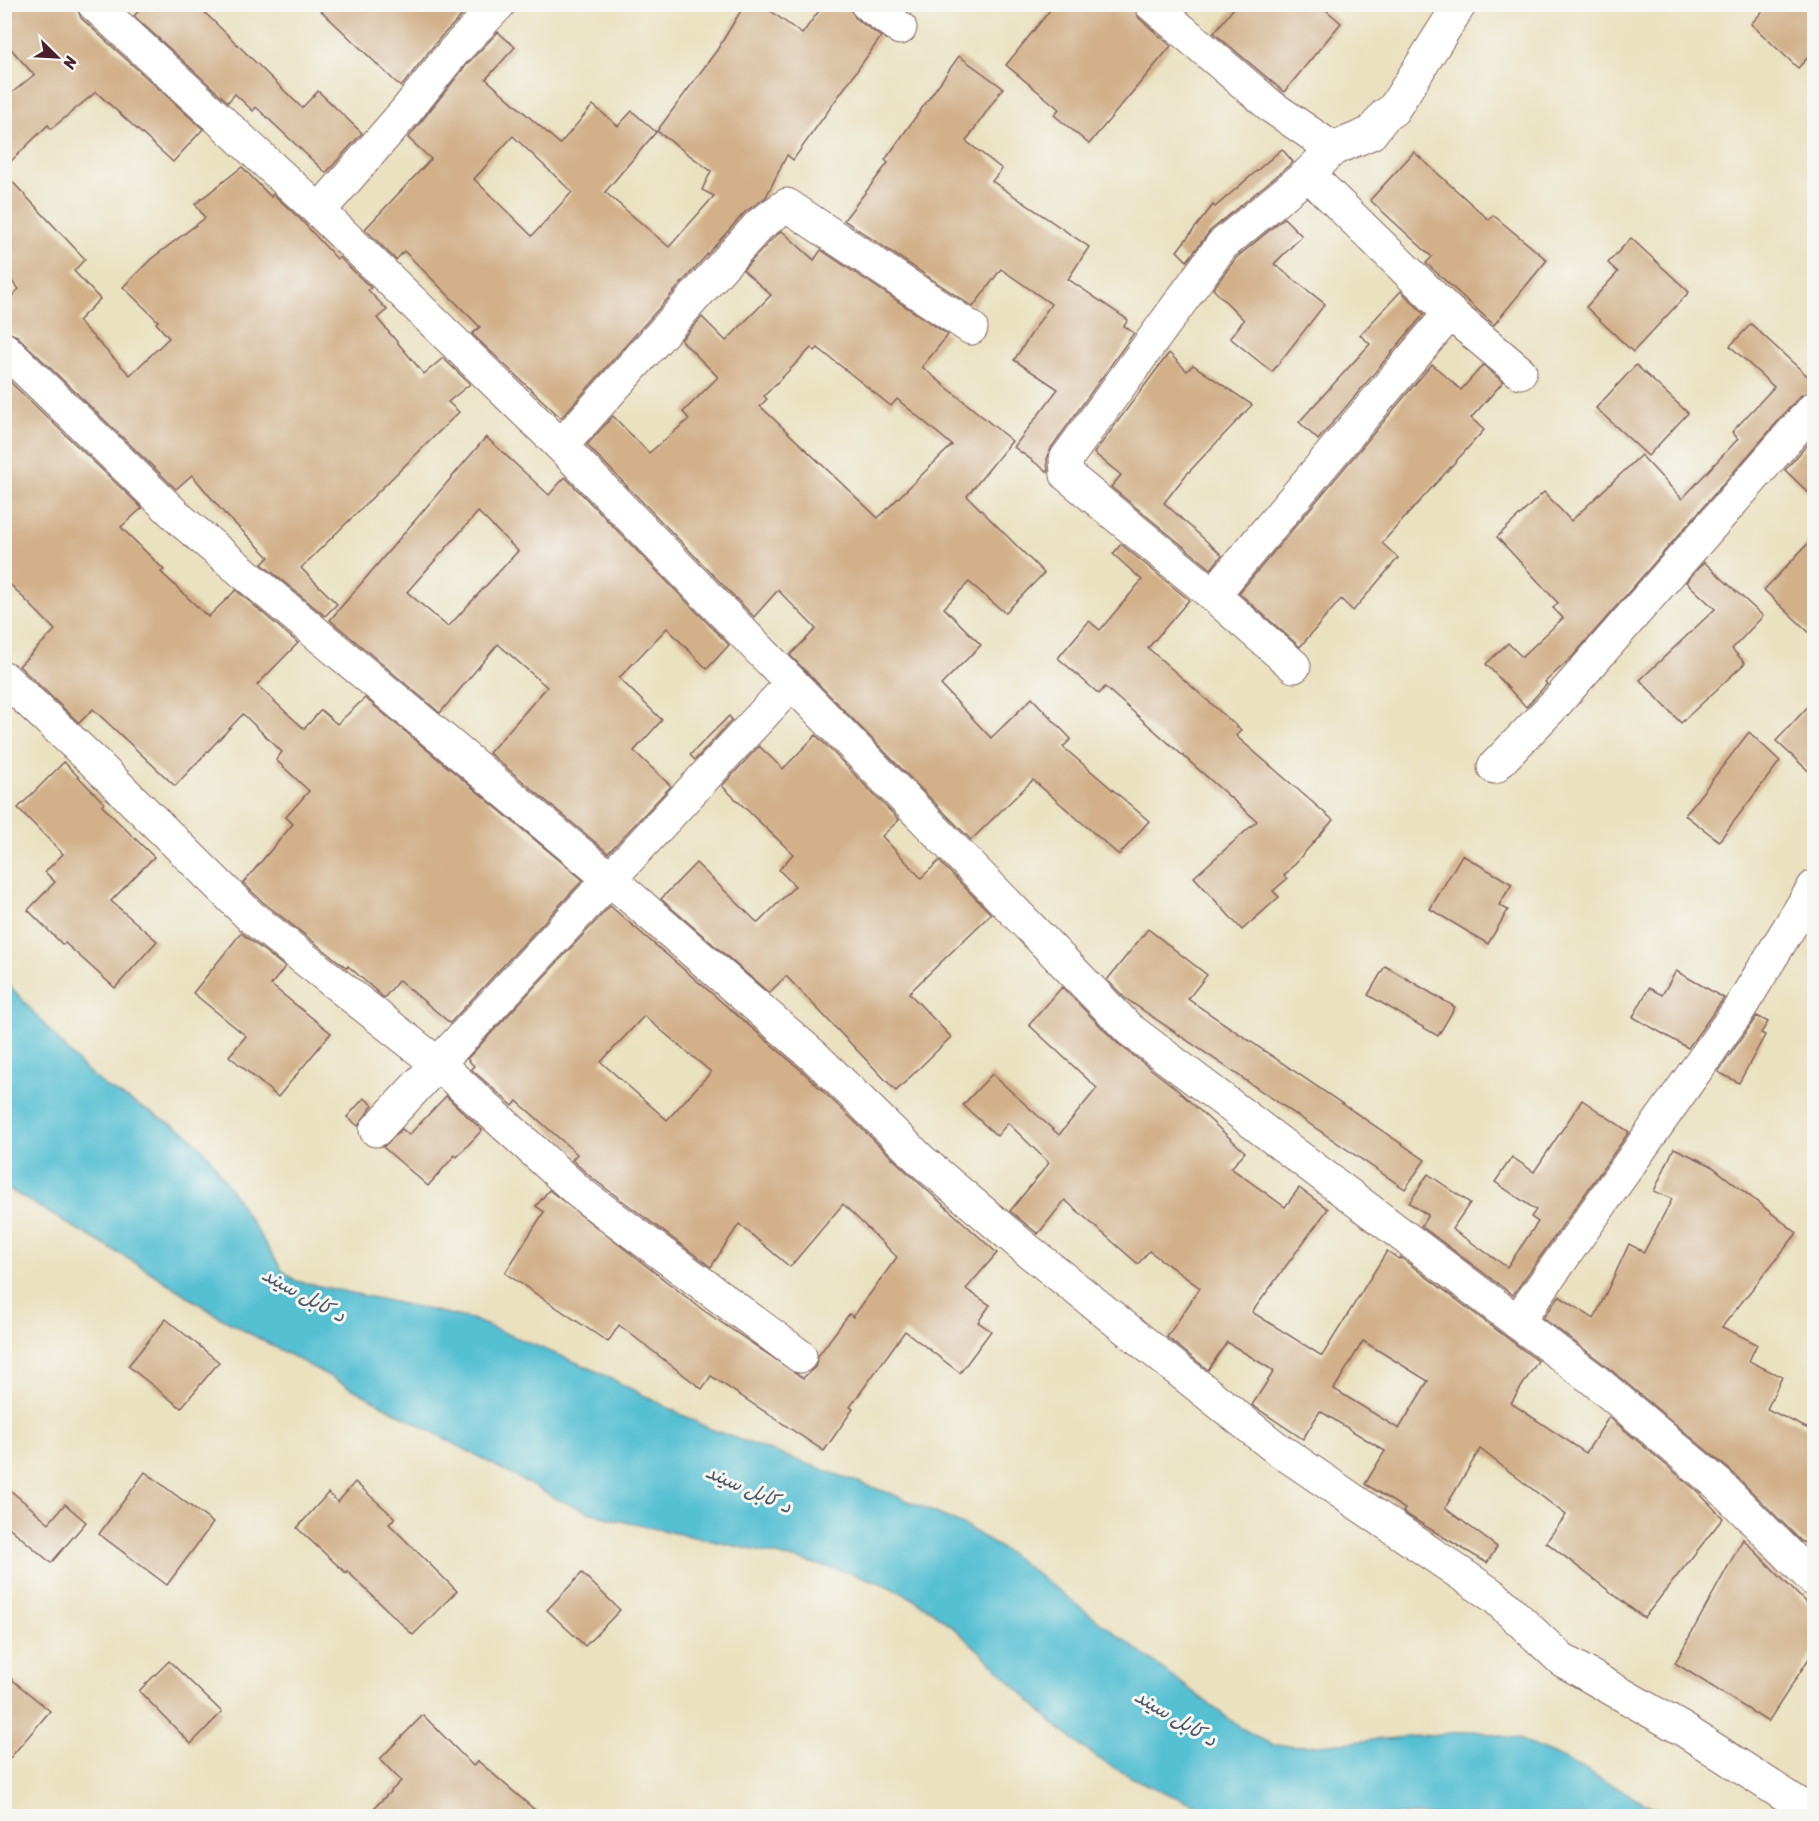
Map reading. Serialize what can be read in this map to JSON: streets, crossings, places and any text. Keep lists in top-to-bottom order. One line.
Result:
{"water":["د کابل سيند"],"north":"bottom right"}
